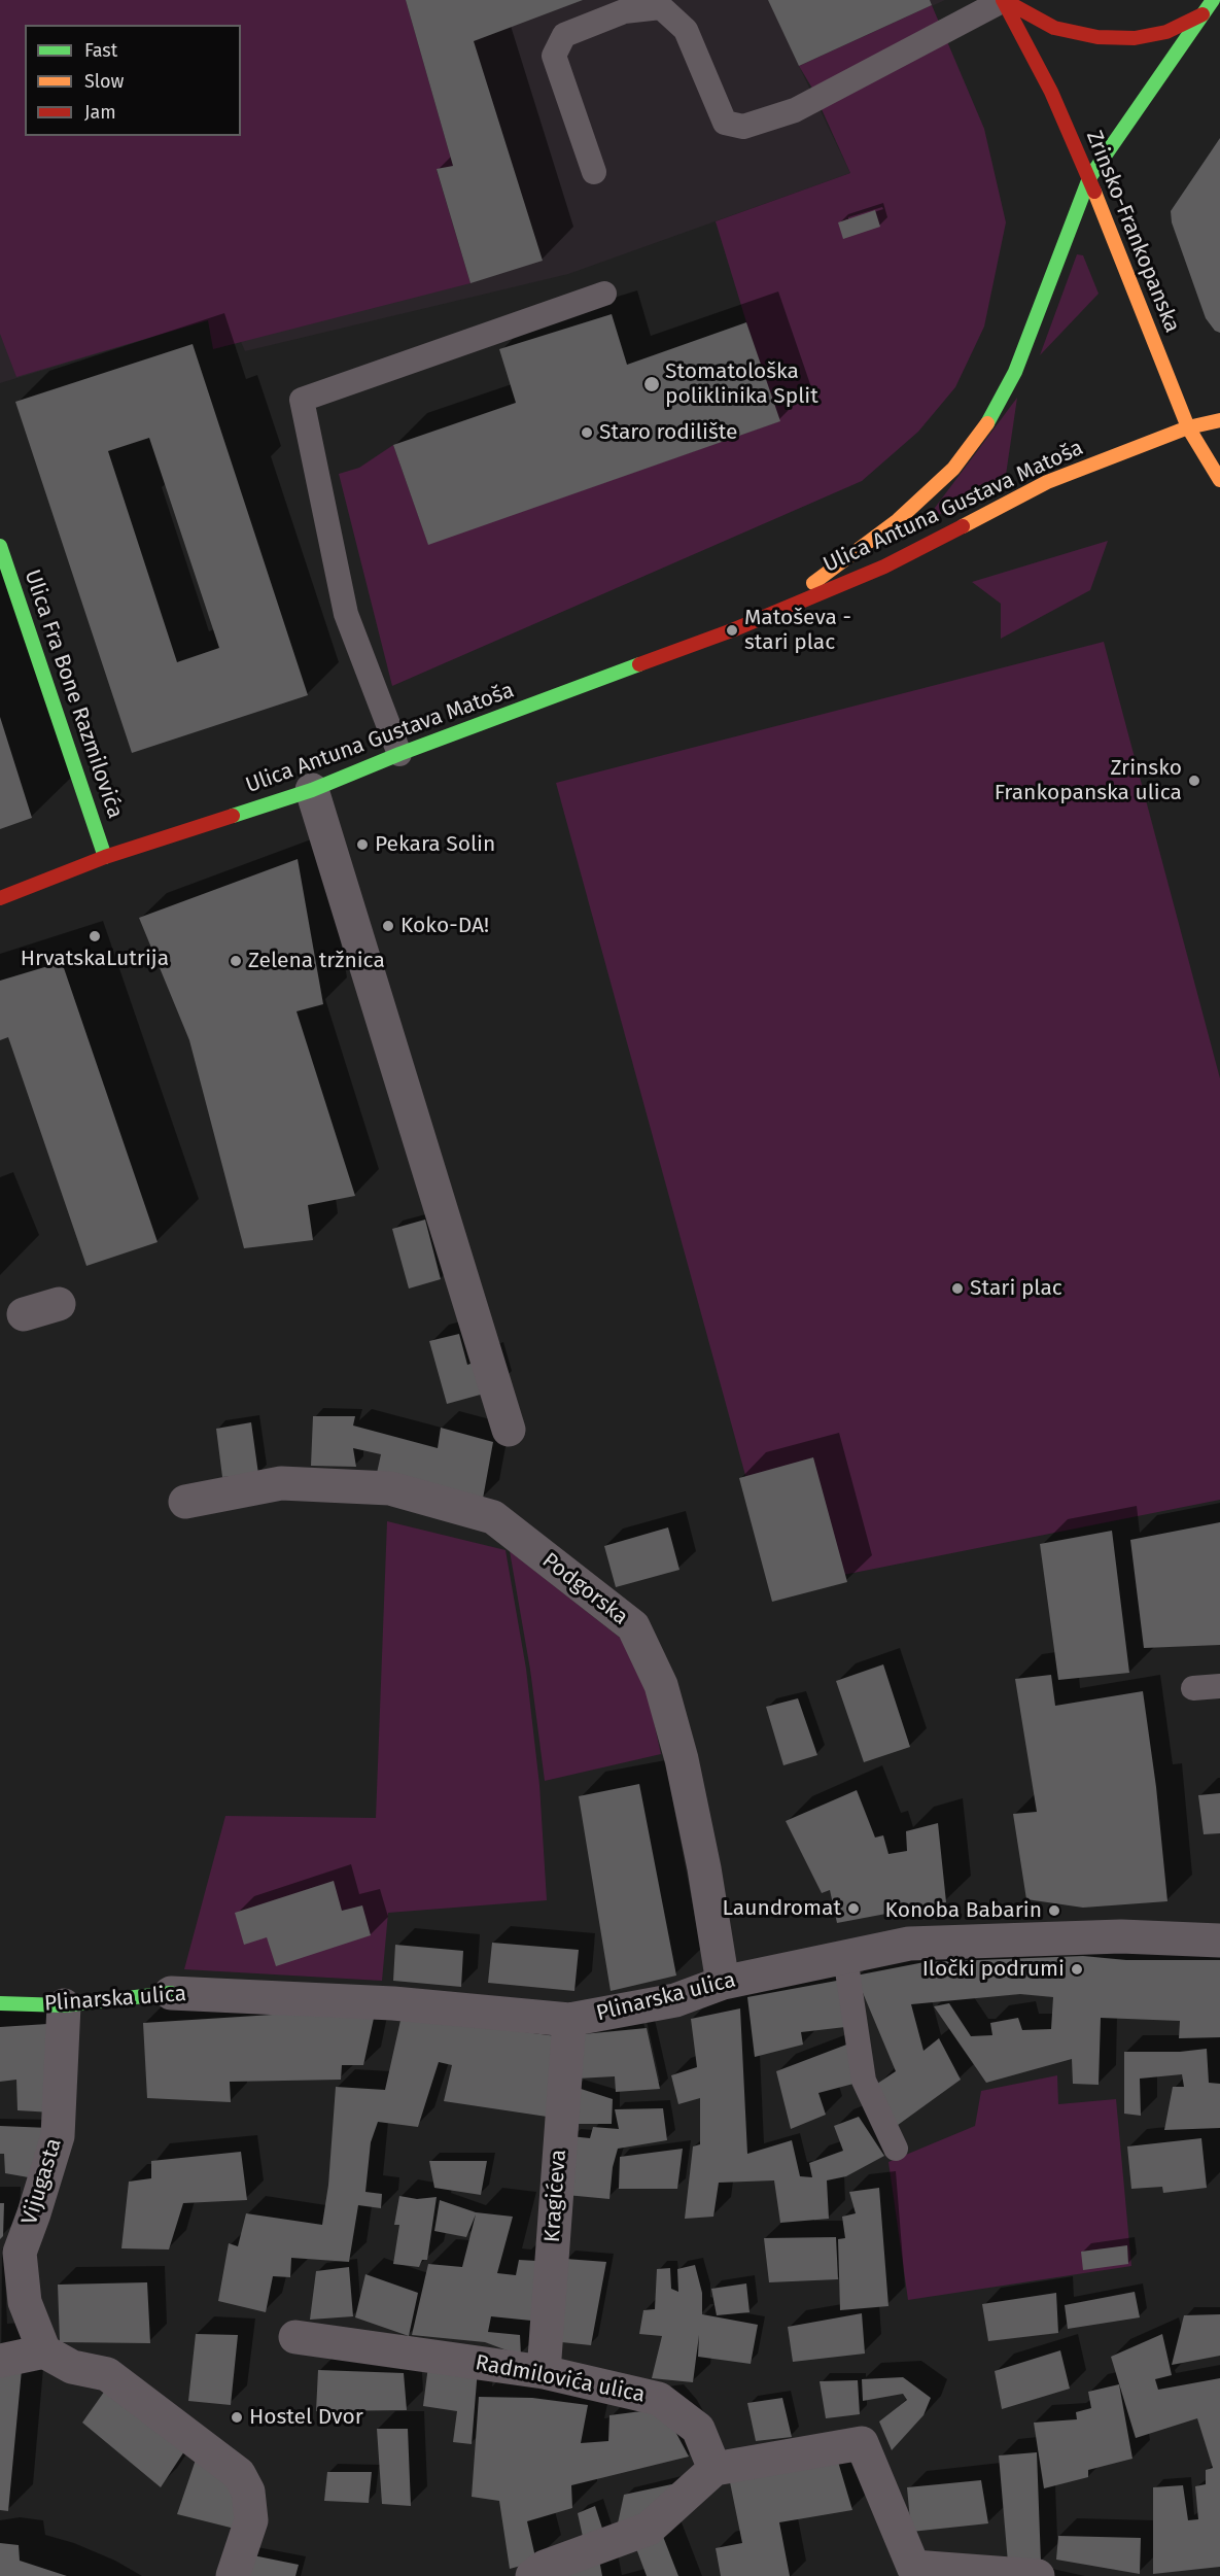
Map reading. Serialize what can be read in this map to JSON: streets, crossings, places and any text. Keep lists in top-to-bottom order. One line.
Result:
{"streets":{"street":["Zrinsko-Frankopanska","Ulica Antuna Gustava Matoša","Ulica Fra Bone Razmilovića","Podgorska","Plinarska ulica","Vijugasta","Kragićeva","Radmilovića ulica"]},"crossings":[["Zrinsko-Frankopanska","Ulica Antuna Gustava Matoša"],["Ulica Antuna Gustava Matoša","Ulica Fra Bone Razmilovića"],["Podgorska","Plinarska ulica"],["Plinarska ulica","Vijugasta"],["Plinarska ulica","Kragićeva"],["Kragićeva","Radmilovića ulica"]],"places":["Stomatološka poliklinika Split","Staro rodilište","Matoševa - stari plac","Zrinsko Frankopanska ulica","Pekara Solin","Koko-DA!","HrvatskaLutrija","Zelena tržnica","Stari plac","Laundromat","Konoba Babarin","Iločki podrumi","Hostel Dvor"],"legend":["Fast","Slow","Jam"]}
